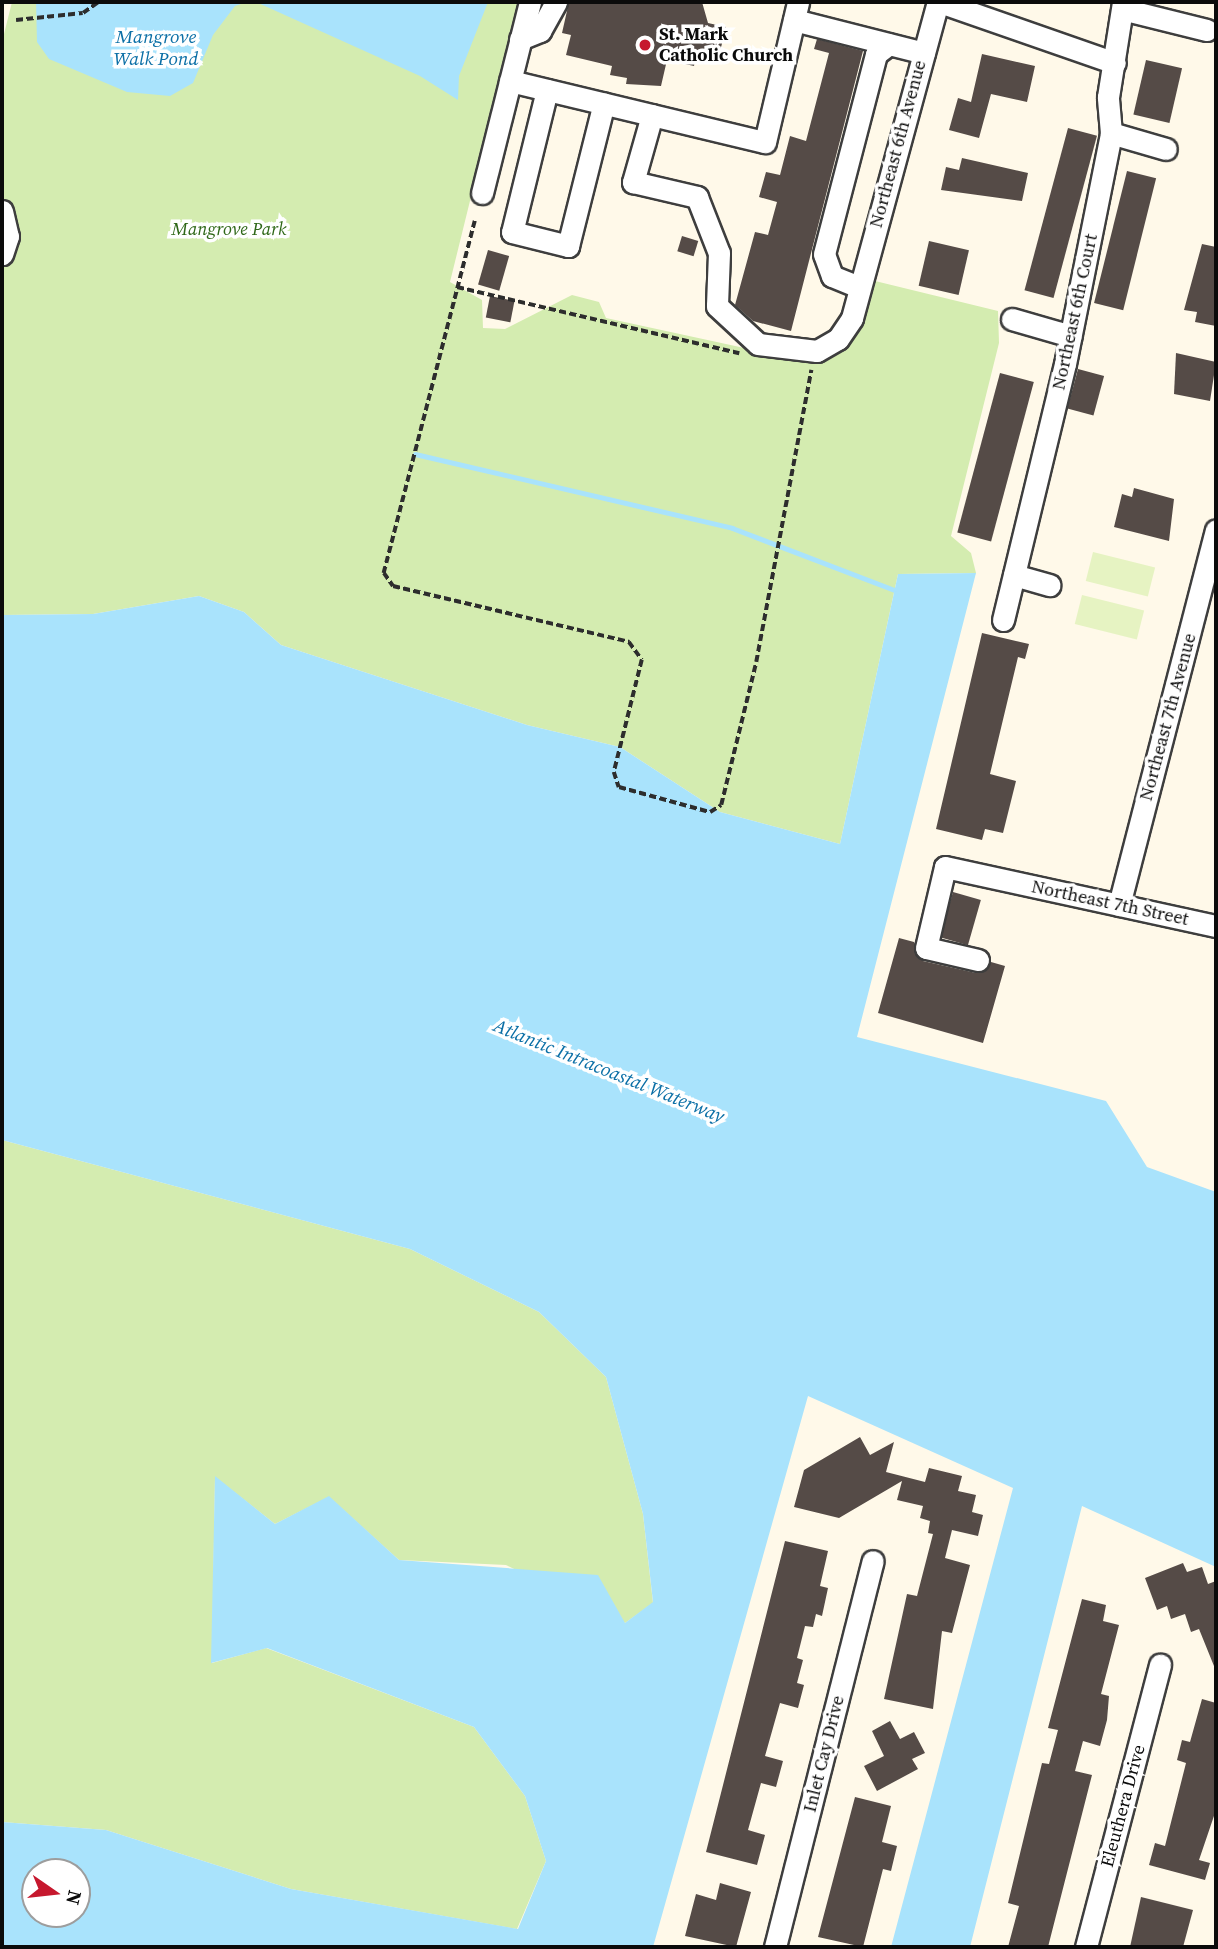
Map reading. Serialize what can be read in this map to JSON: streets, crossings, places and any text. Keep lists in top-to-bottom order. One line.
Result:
{"streets":{"street":["Northeast 6th Avenue","Northeast 6th Court","Northeast 7th Avenue","Northeast 7th Street","Inlet Cay Drive","Eleuthera Drive"]},"crossings":[["Northeast 7th Avenue","Northeast 7th Street"]],"water":["Mangrove Walk Pond","Atlantic Intracoastal Waterway"],"parks":["Mangrove Park"],"places":["St. Mark Catholic Church"],"north":"right"}
